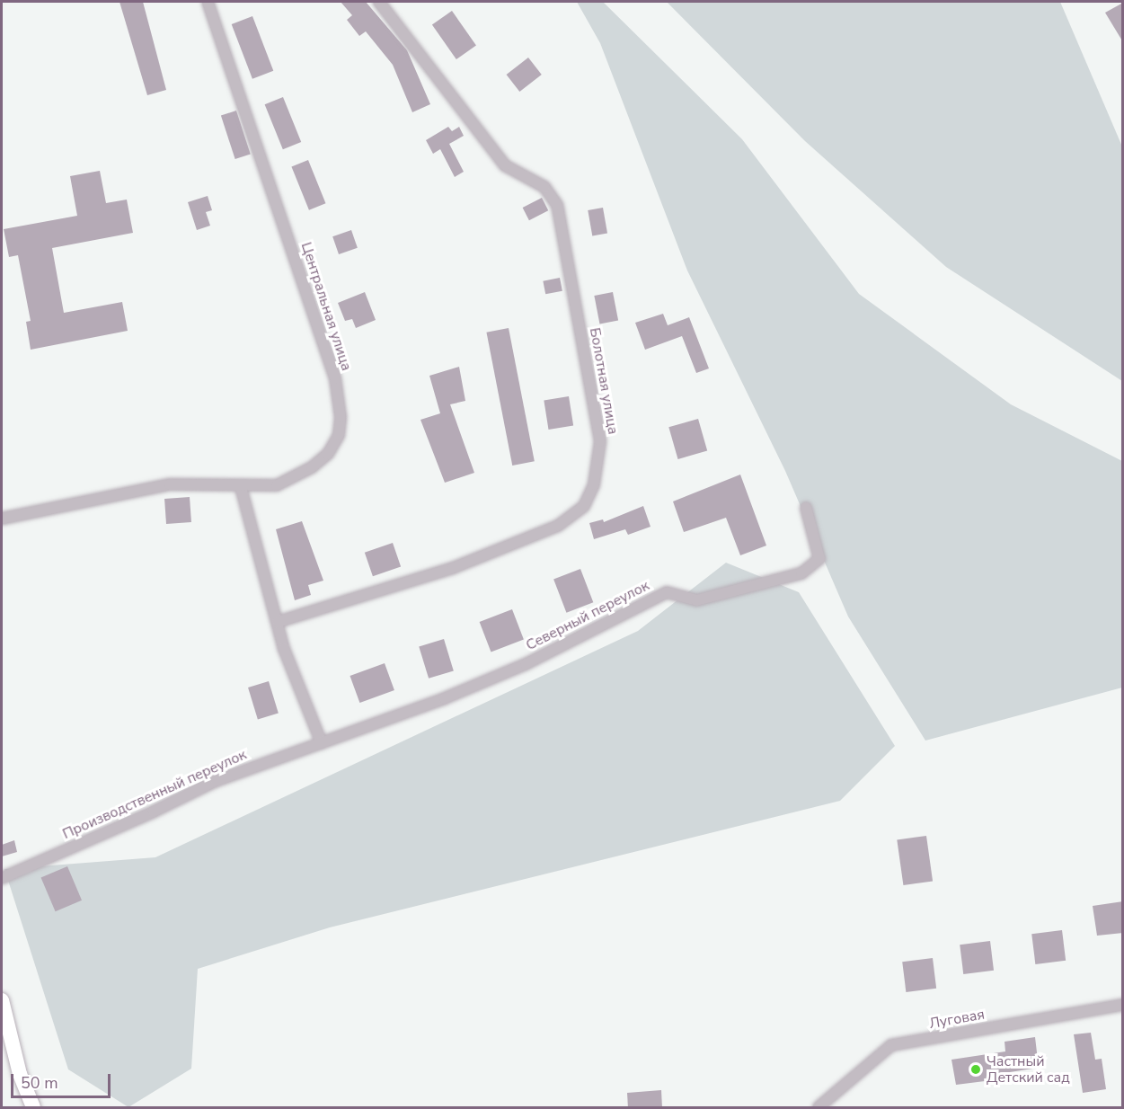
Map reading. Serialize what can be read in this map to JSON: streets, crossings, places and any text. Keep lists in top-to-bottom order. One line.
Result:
{"streets":{"street":["Центральная улица","Болотная улица","Северный переулок","Производственный переулок","Луговая"]},"crossings":[["Северный переулок","Производственный переулок"]],"places":["Частный Детский сад"],"scale_bar":"50 m"}
